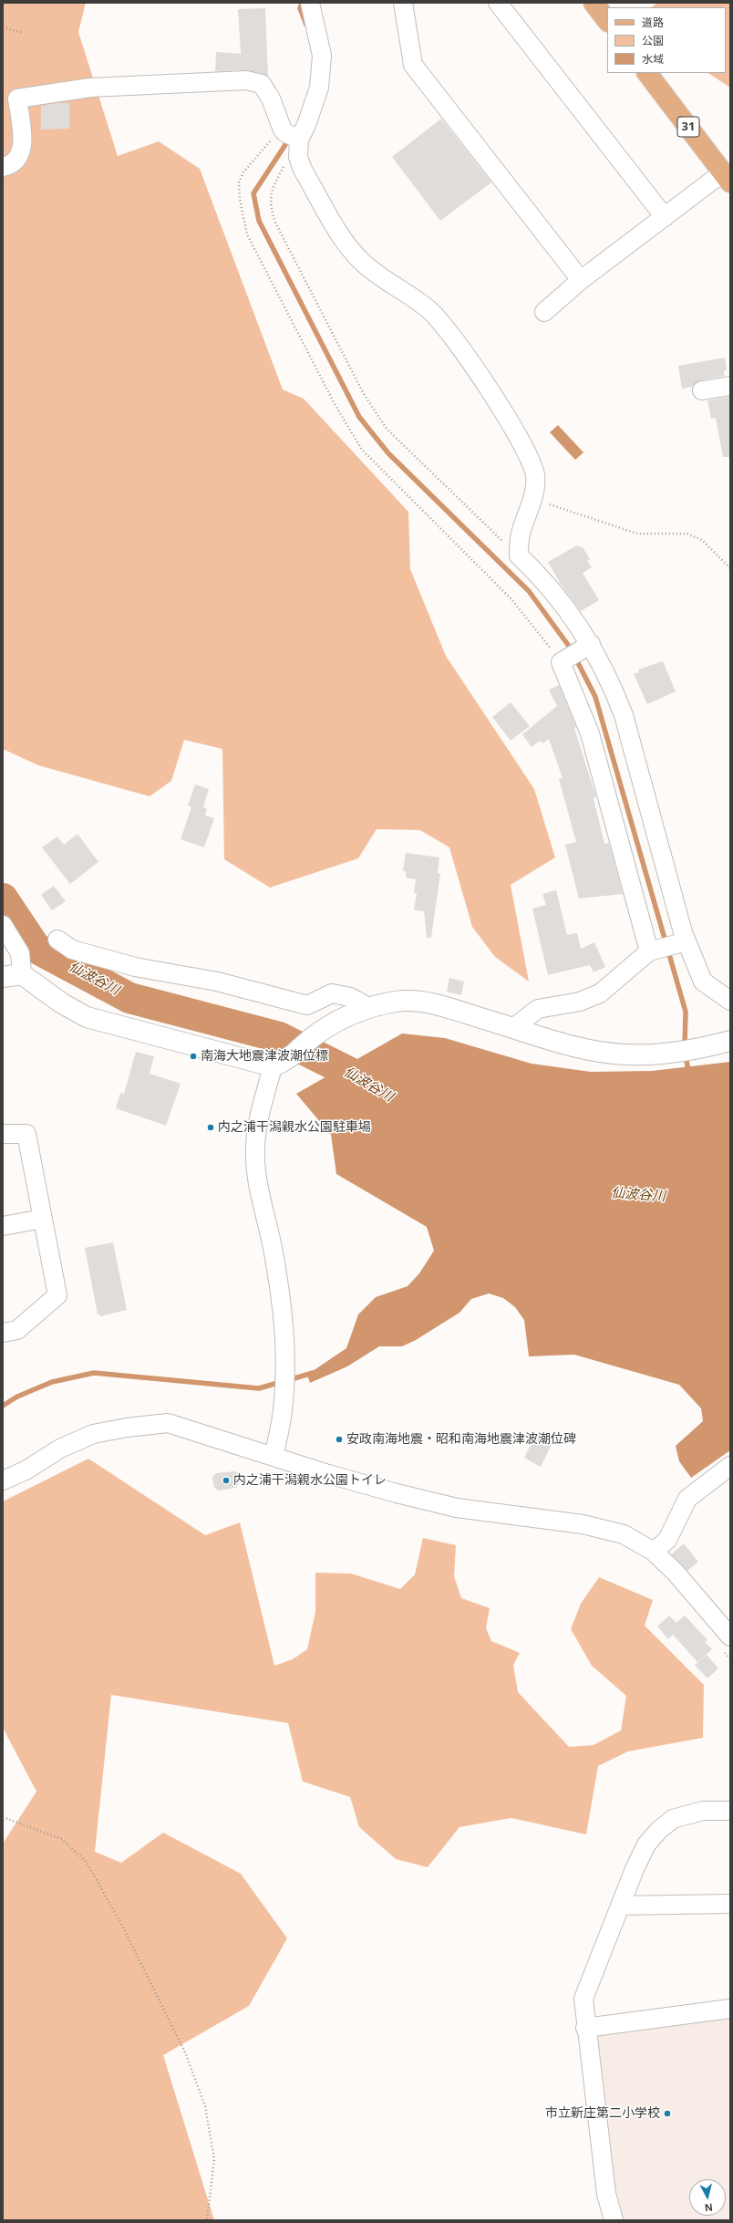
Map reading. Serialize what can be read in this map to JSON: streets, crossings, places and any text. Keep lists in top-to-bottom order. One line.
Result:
{"streets":{"main road":["31"]},"water":["仙波谷川"],"places":["南海大地震津波潮位標","内之浦干潟親水公園駐車場","安政南海地震・昭和南海地震津波潮位碑","内之浦干潟親水公園トイレ","市立新庄第二小学校"],"legend":["道路","公園","水域"],"north":"bottom"}
